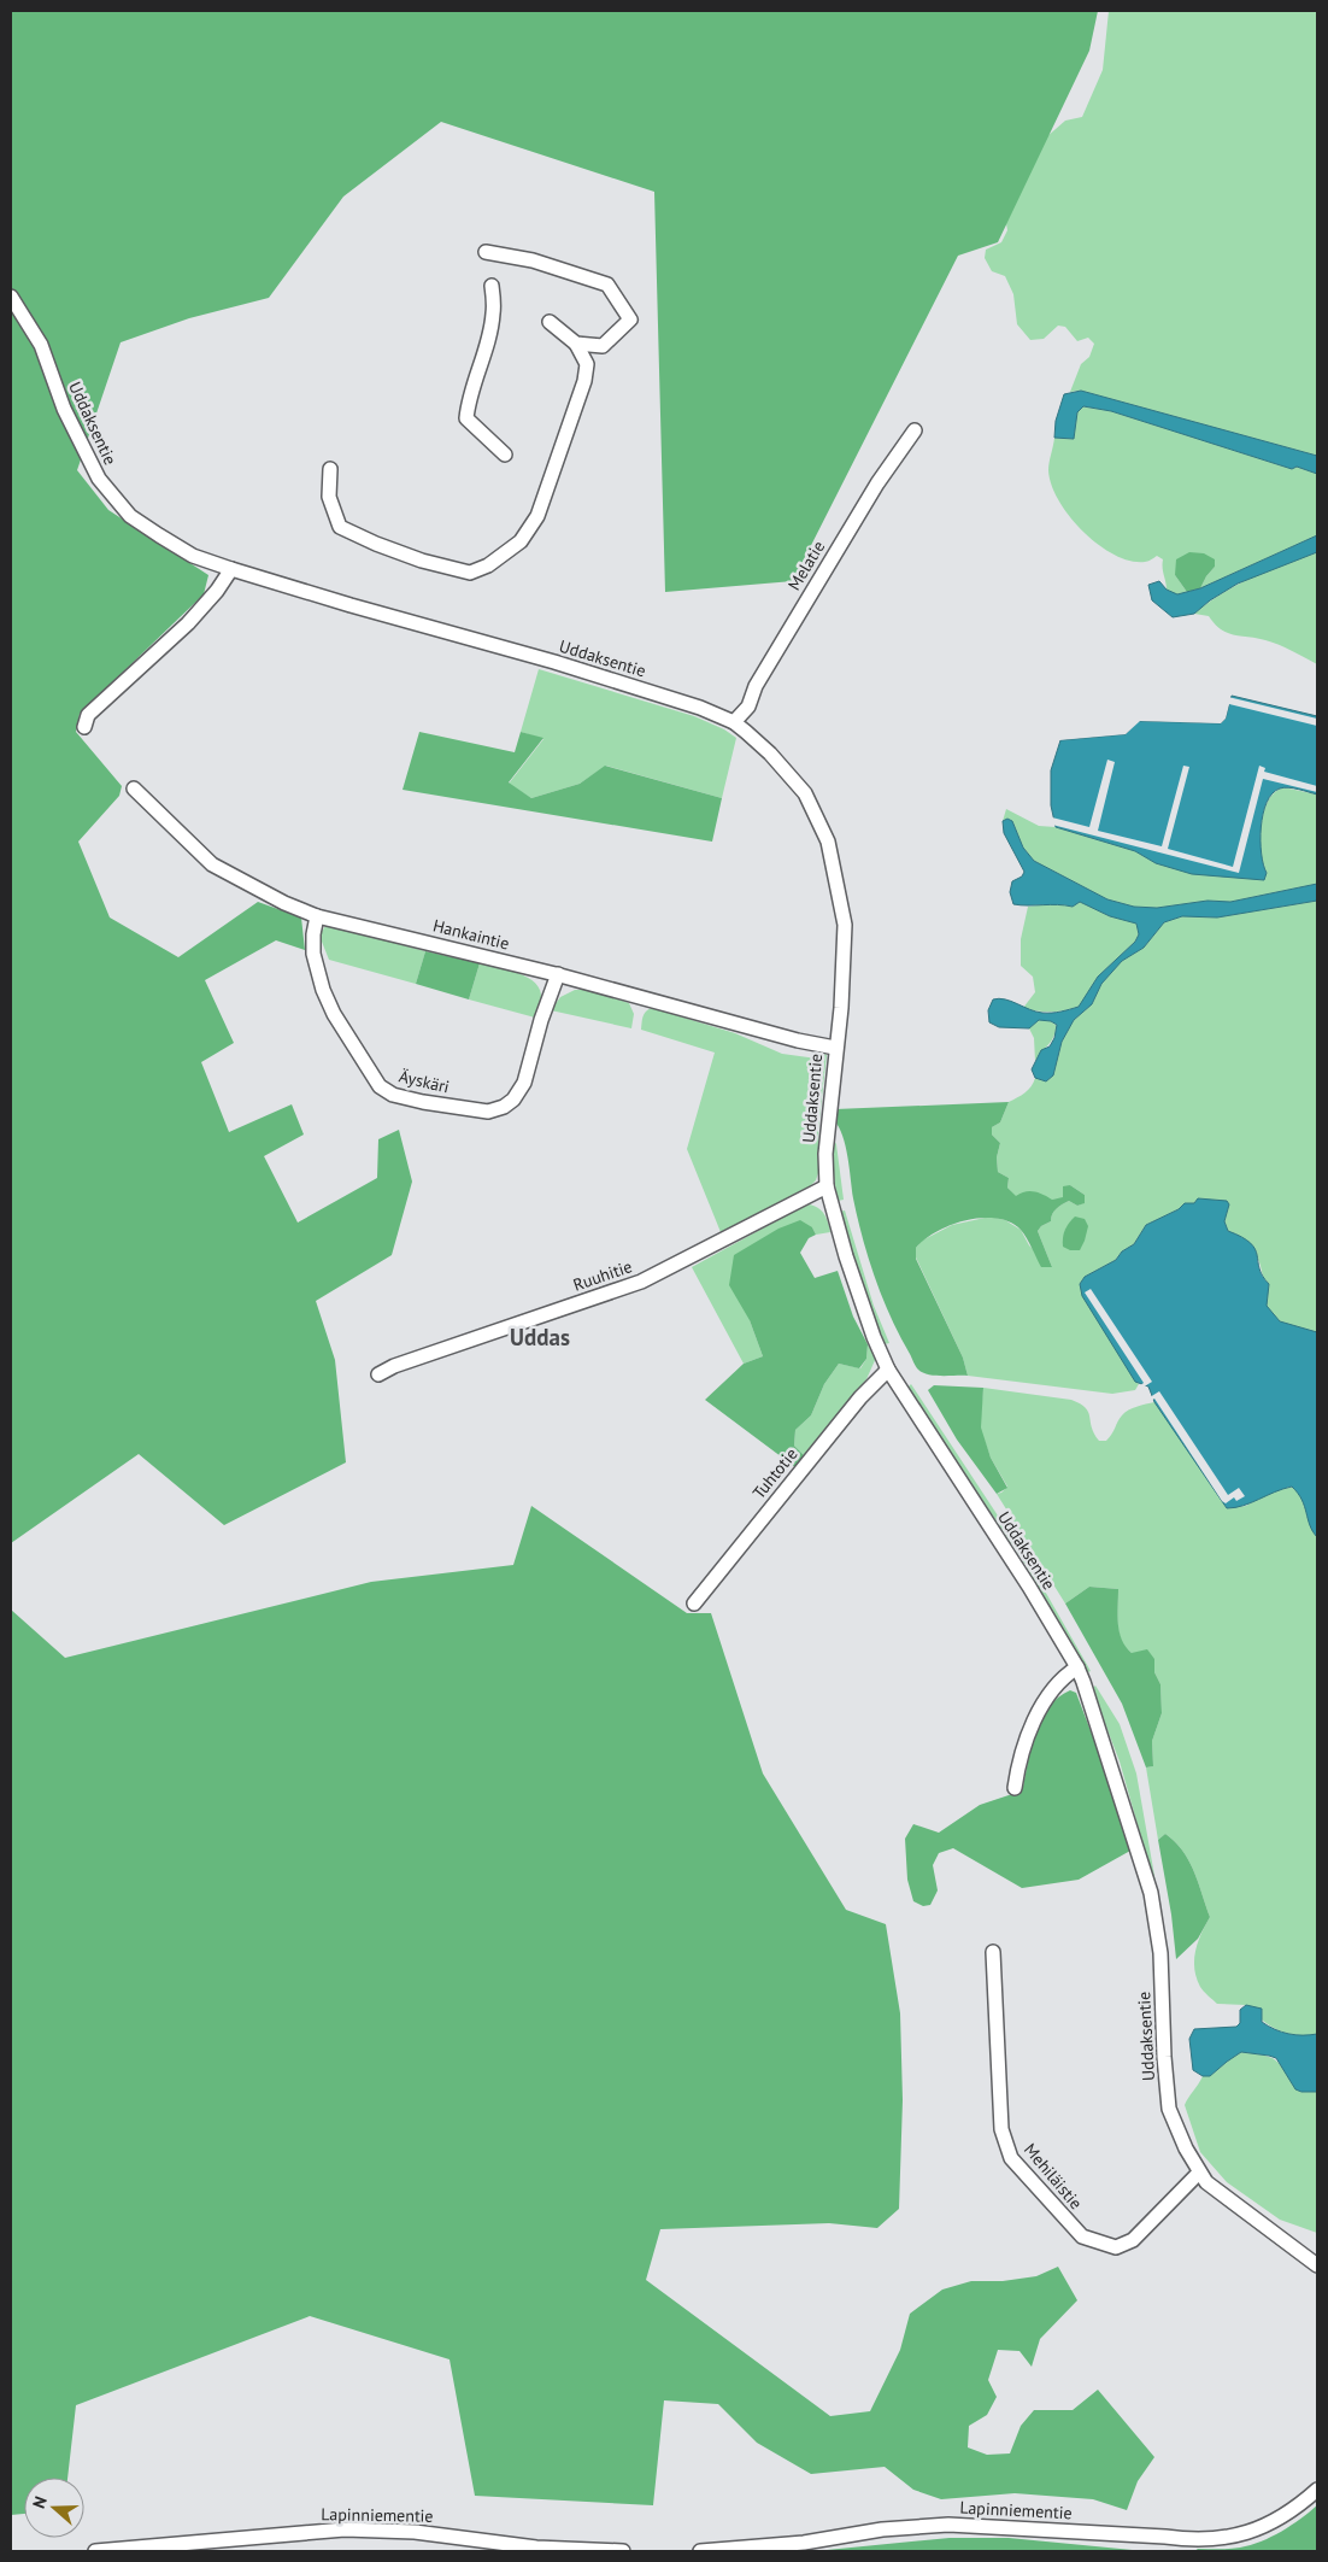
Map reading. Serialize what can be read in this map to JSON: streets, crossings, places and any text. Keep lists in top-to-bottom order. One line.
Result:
{"streets":{"street":["Uddaksentie","Melatie","Hankaintie","Äyskäri","Ruuhitie","Tuhtotie","Mehiläistie","Lapinniementie"]},"crossings":[["Uddaksentie","Melatie"],["Uddaksentie","Hankaintie"],["Uddaksentie","Ruuhitie"],["Uddaksentie","Tuhtotie"],["Uddaksentie","Mehiläistie"],["Hankaintie","Äyskäri"]],"districts":["Uddas"],"north":"left"}
